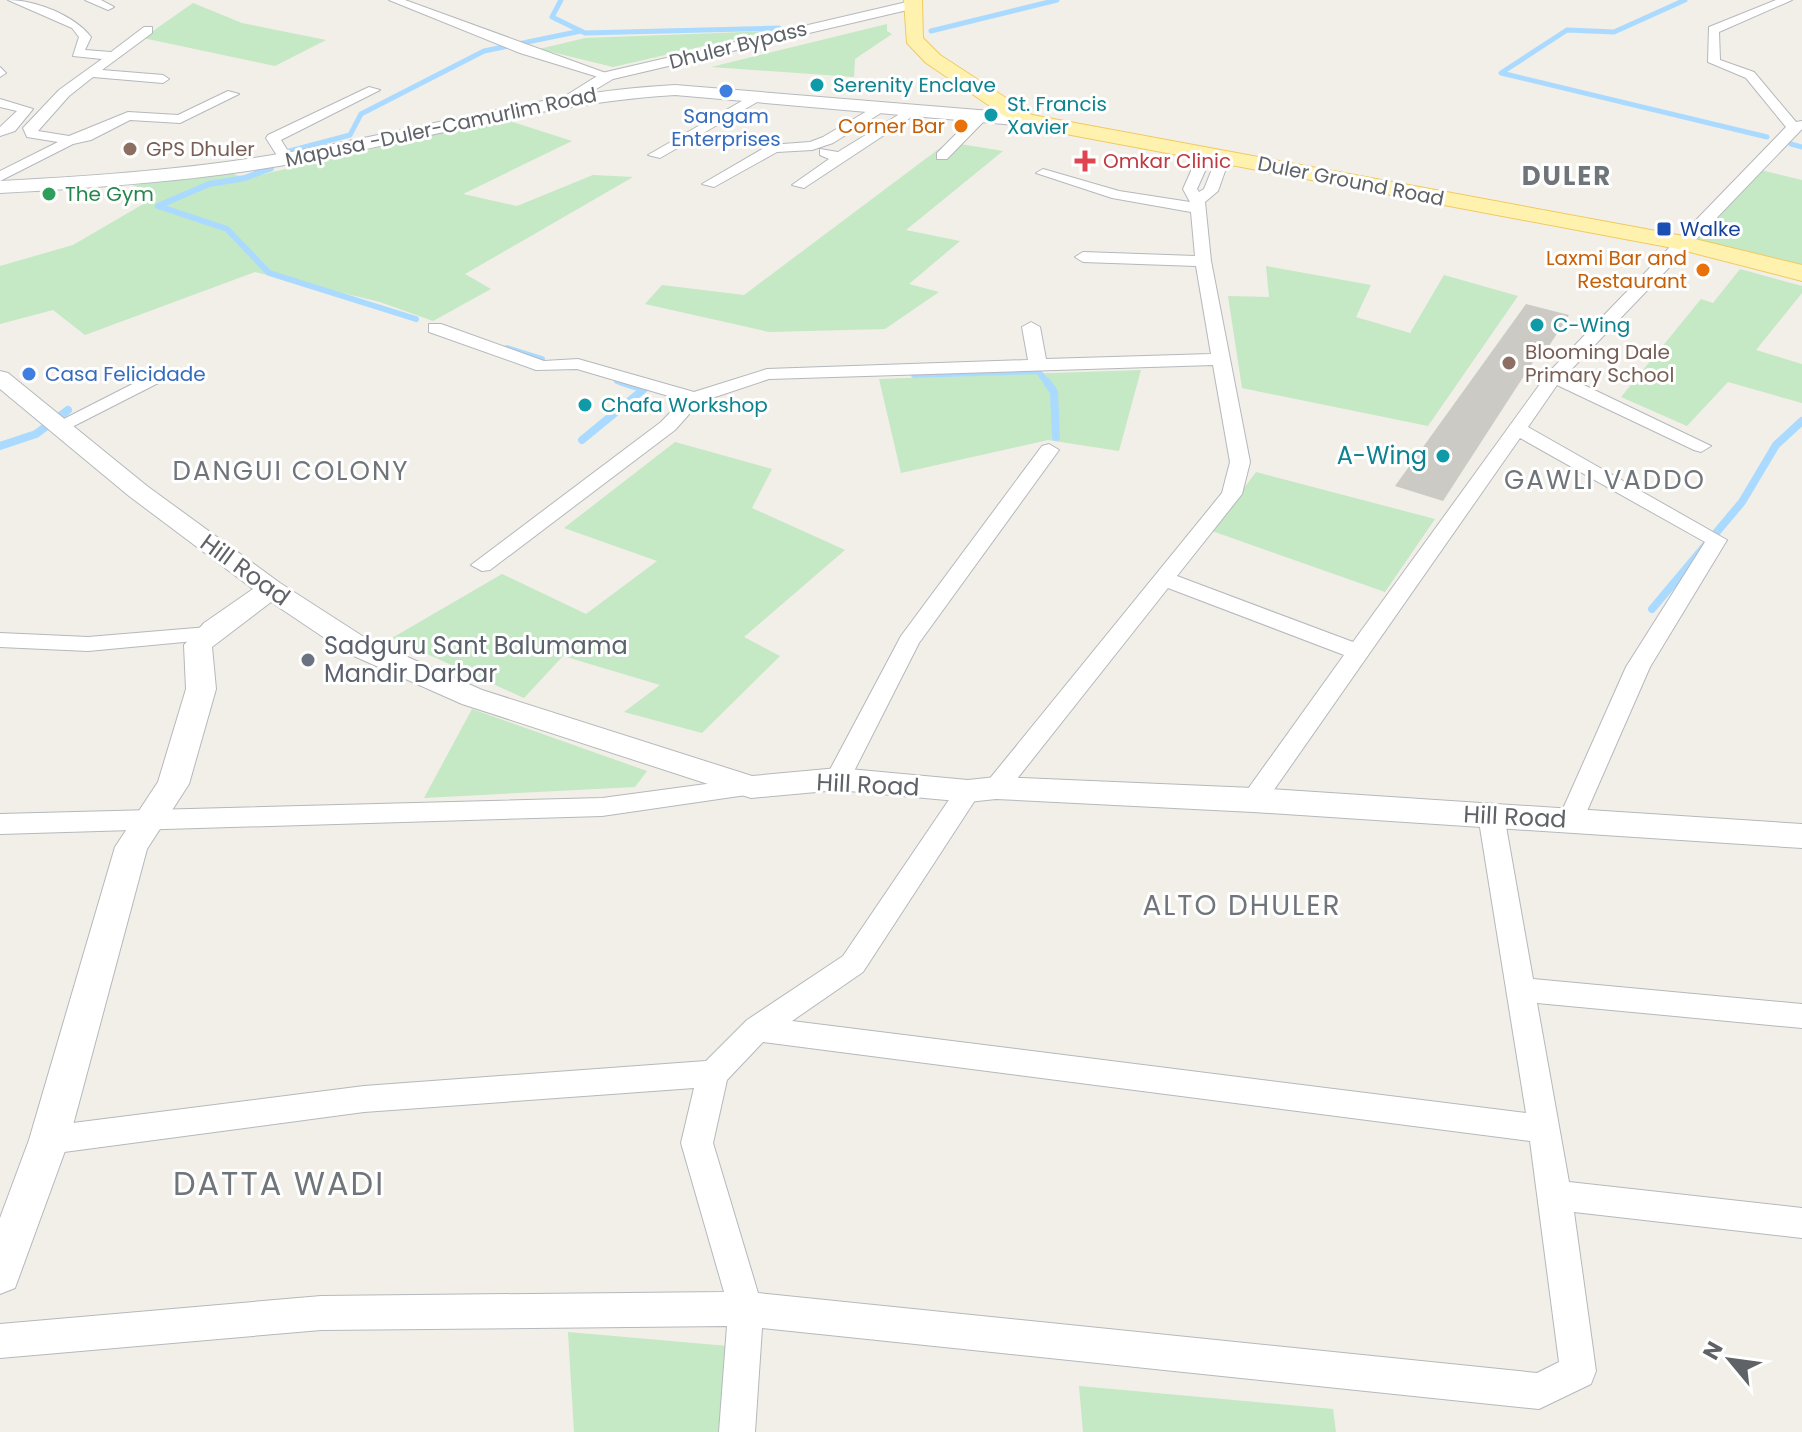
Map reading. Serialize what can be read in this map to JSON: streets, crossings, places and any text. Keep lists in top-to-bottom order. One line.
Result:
{"streets":{"main road":["Mapusa -Duler-Camurlim Road","Duler Ground Road"],"street":["Dhuler Bypass","Hill Road"]},"crossings":[["Dhuler Bypass","Mapusa -Duler-Camurlim Road"],["Dhuler Bypass","Duler Ground Road"],["Mapusa -Duler-Camurlim Road","Duler Ground Road"]],"districts":["DULER","DANGUI COLONY","GAWLI VADDO","ALTO DHULER","DATTA WADI"],"places":{"other":["Serenity Enclave","Sangam Enterprises","St. Francis Xavier","Corner Bar","GPS Dhuler","The Gym","Laxmi Bar and Restaurant","C-Wing","Blooming Dale Primary School","Casa Felicidade","Chafa Workshop","A-Wing","Sadguru Sant Balumama Mandir Darbar"],"health":["Omkar Clinic"],"transit":["Walke"]},"north":"top left"}
